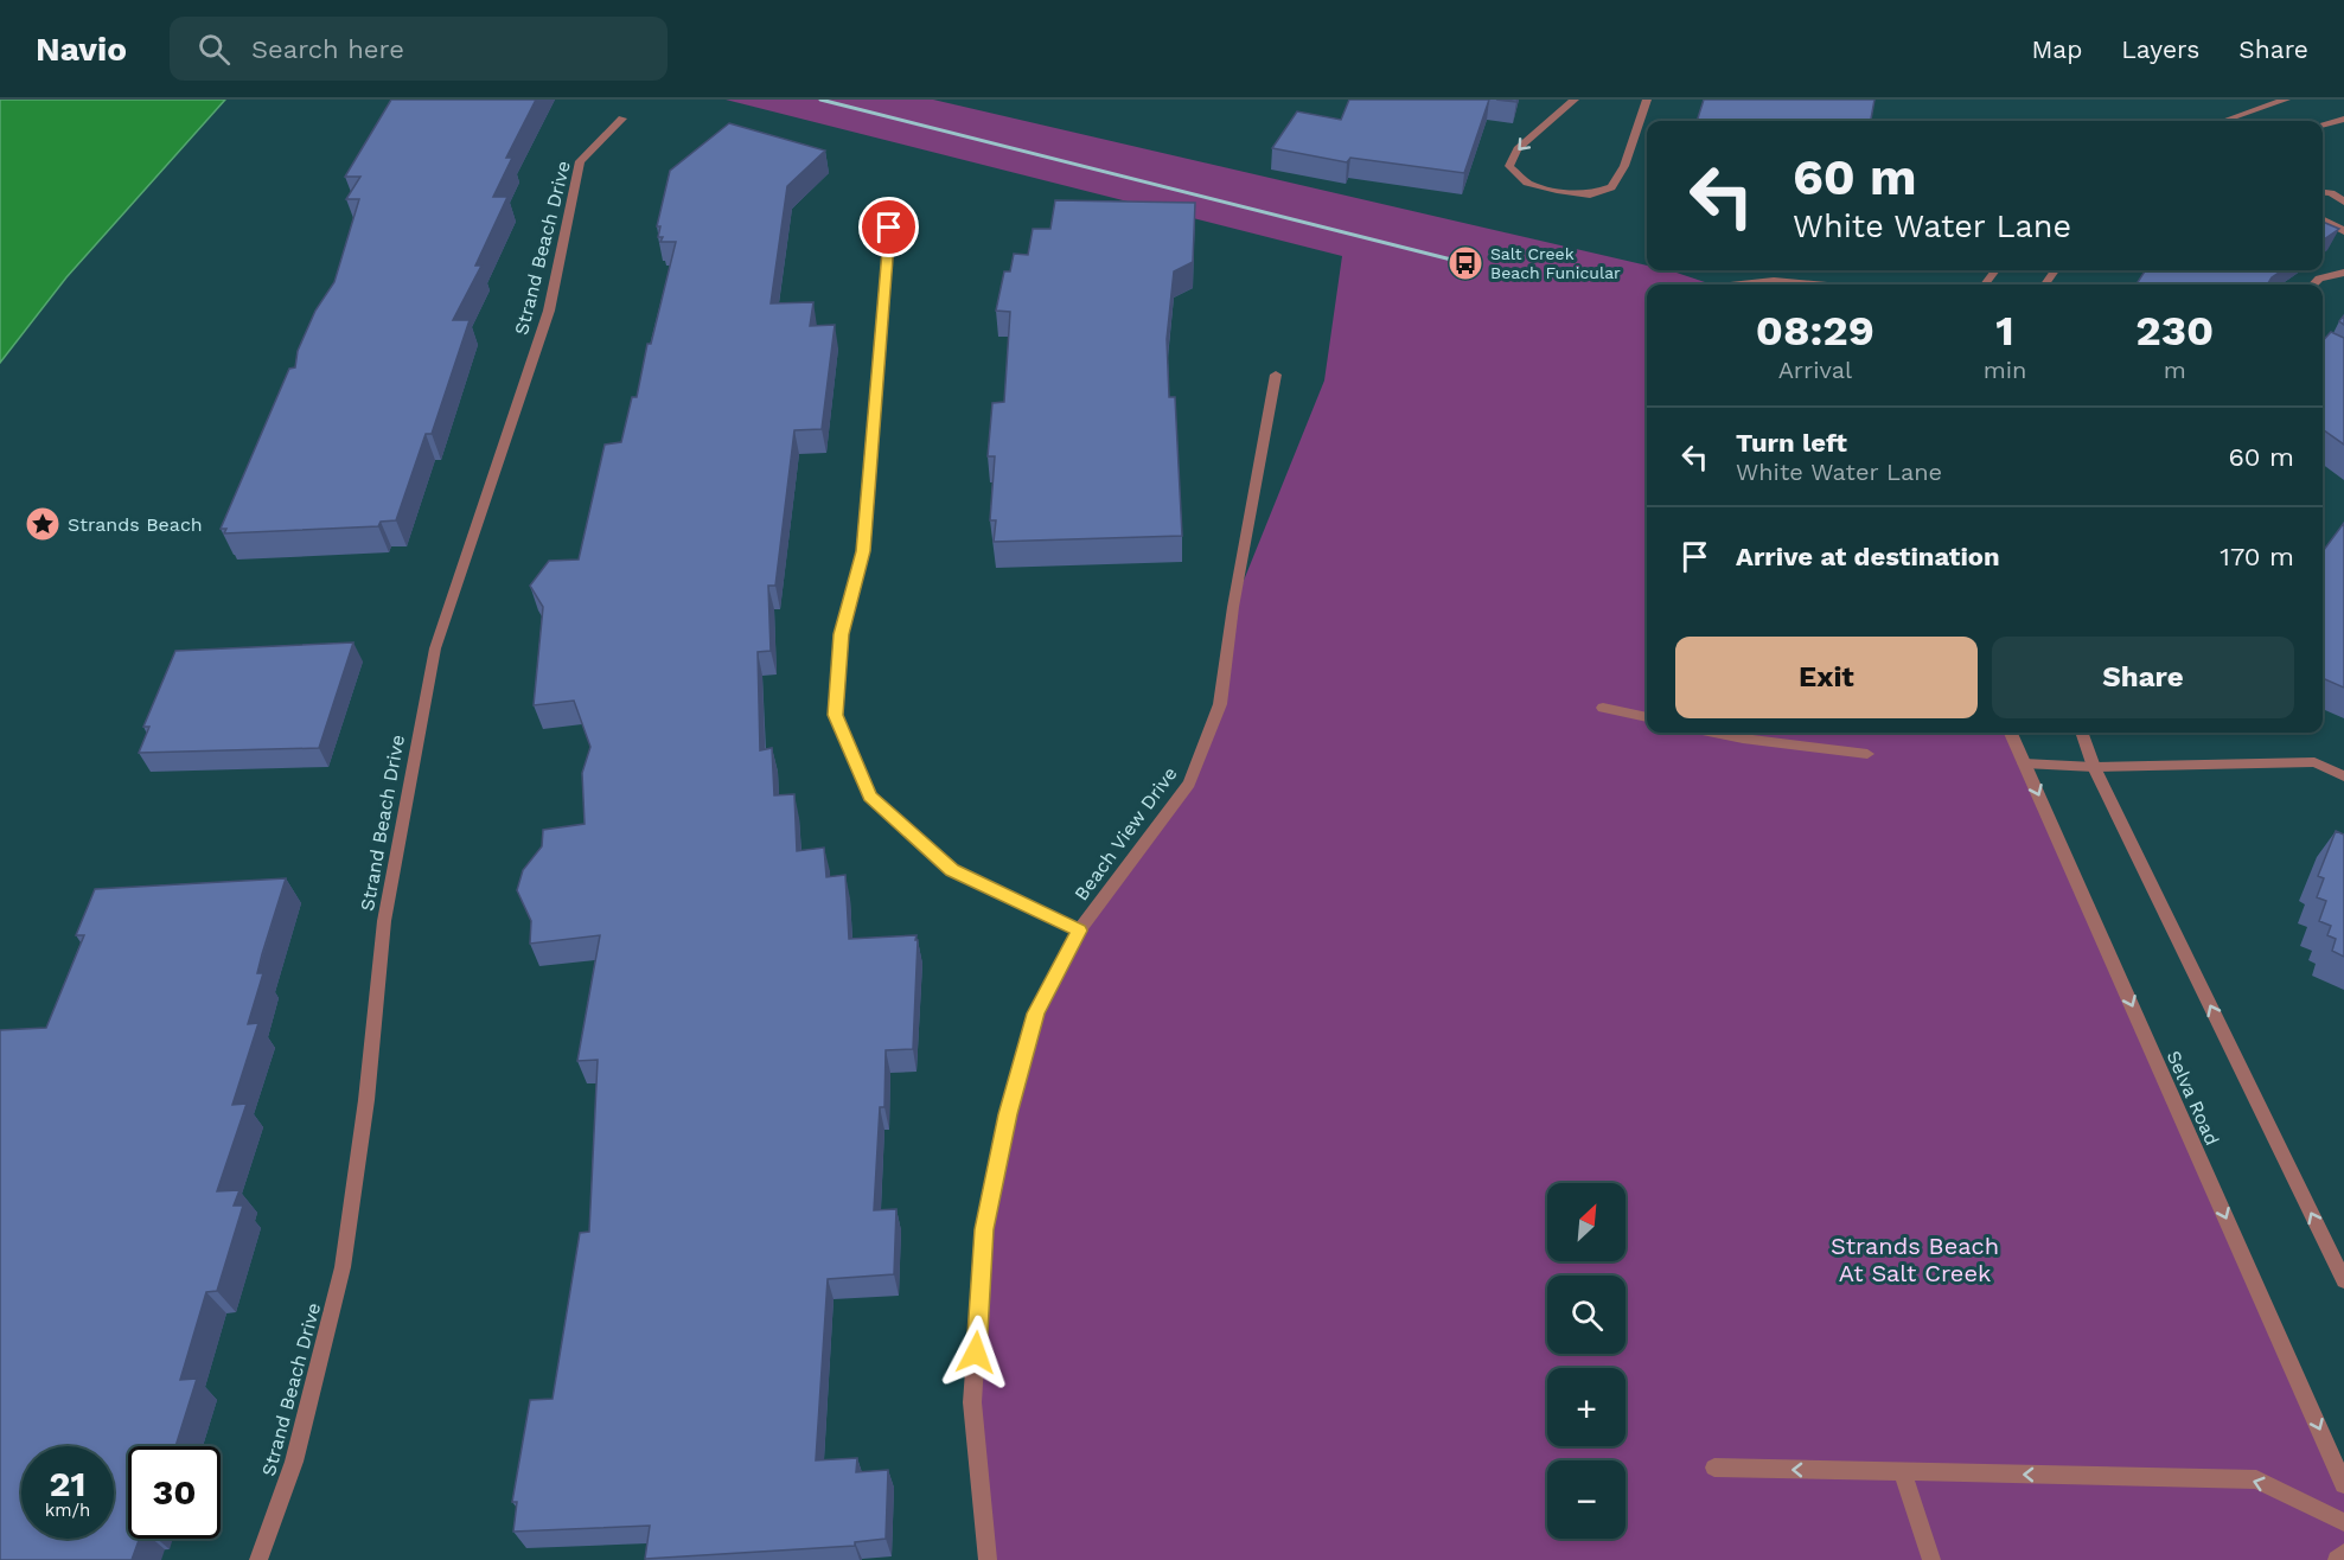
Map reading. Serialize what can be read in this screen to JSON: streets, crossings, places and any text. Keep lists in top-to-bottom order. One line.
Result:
{"streets":{"street":["Strand Beach Drive","Beach View Drive","Selva Road"]},"parks":["Strands Beach At Salt Creek"],"places":{"bus stop":["Salt Creek Beach Funicular"],"place":["Strands Beach"]},"north":"top right","page":{"header":"Navio","search":"Search here","nav":["Map","Layers","Share"],"turn":["60 m","White Water Lane"],"eta":["08:29","Arrival","1","min","230","m"],"list":[{"name":"Turn left","note":"White Water Lane","value":"60 m"},{"name":"Arrive at destination","value":"170 m"}],"buttons":["Exit","Share"],"map_buttons":["+","−"],"speed":"21 km/h","limit":"30"}}
